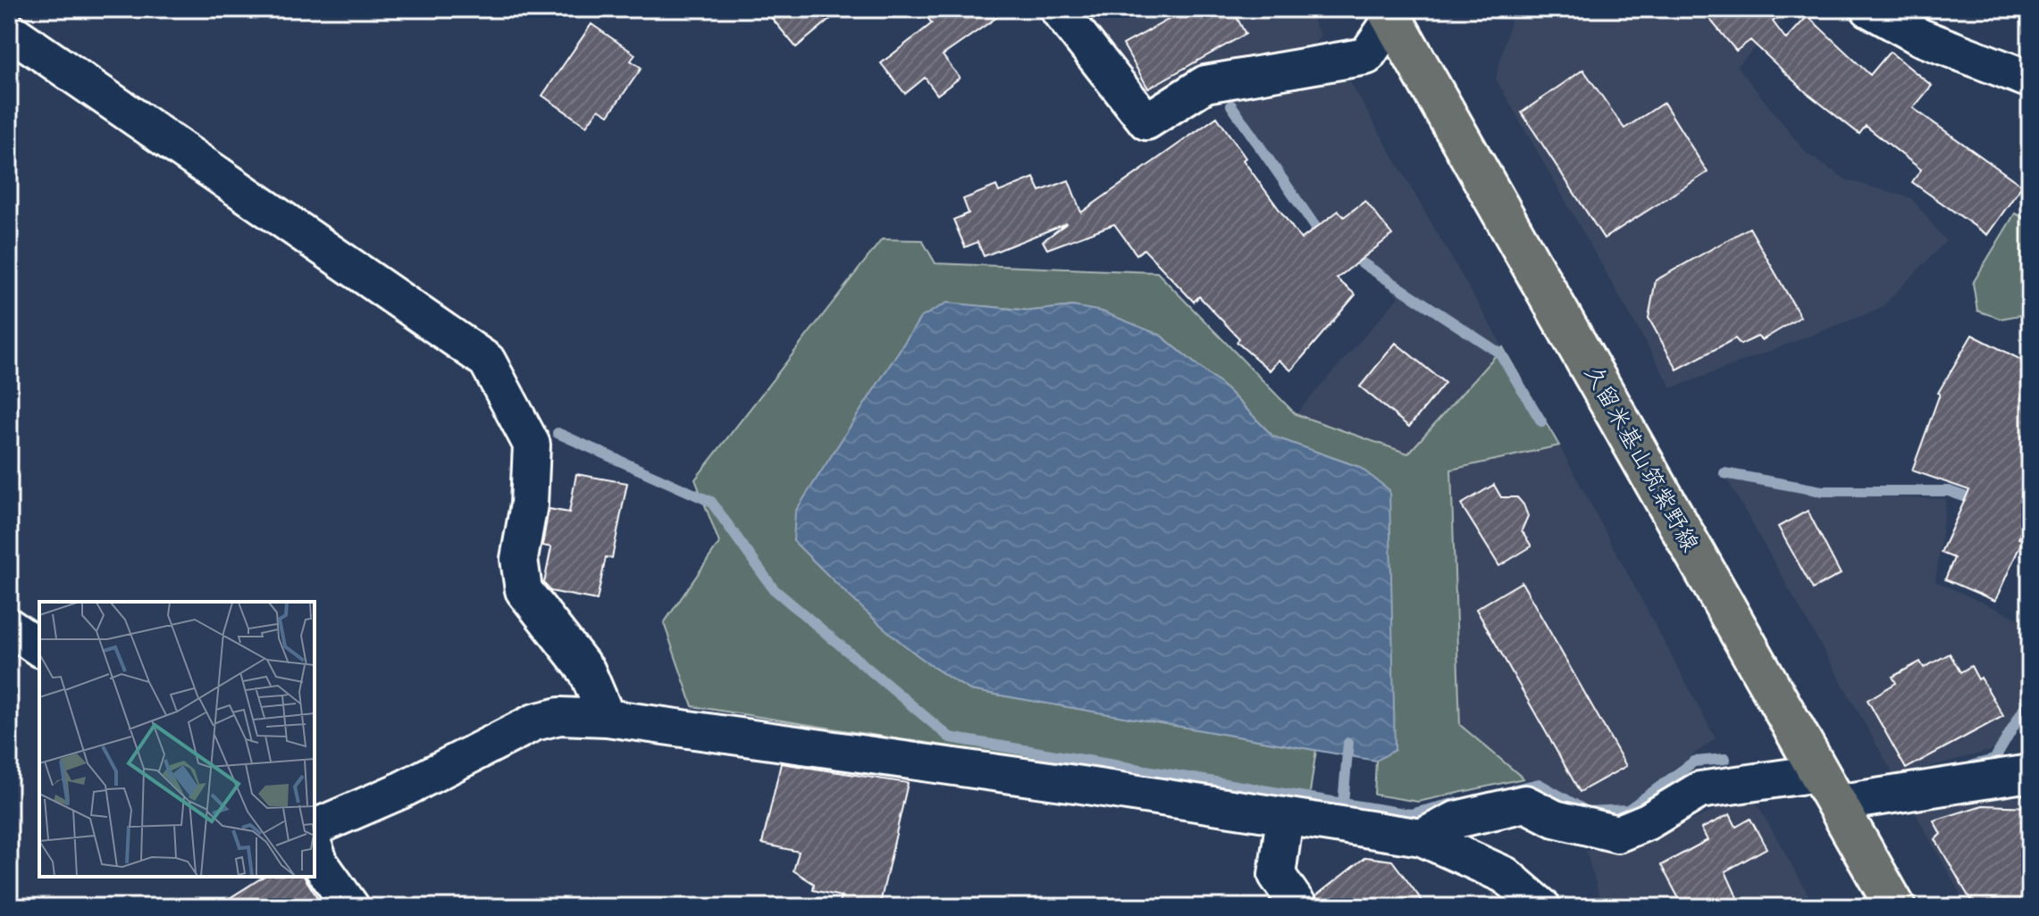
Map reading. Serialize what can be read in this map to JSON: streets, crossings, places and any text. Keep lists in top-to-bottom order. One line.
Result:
{"streets":{"main road":["久留米基山筑紫野線"]}}
